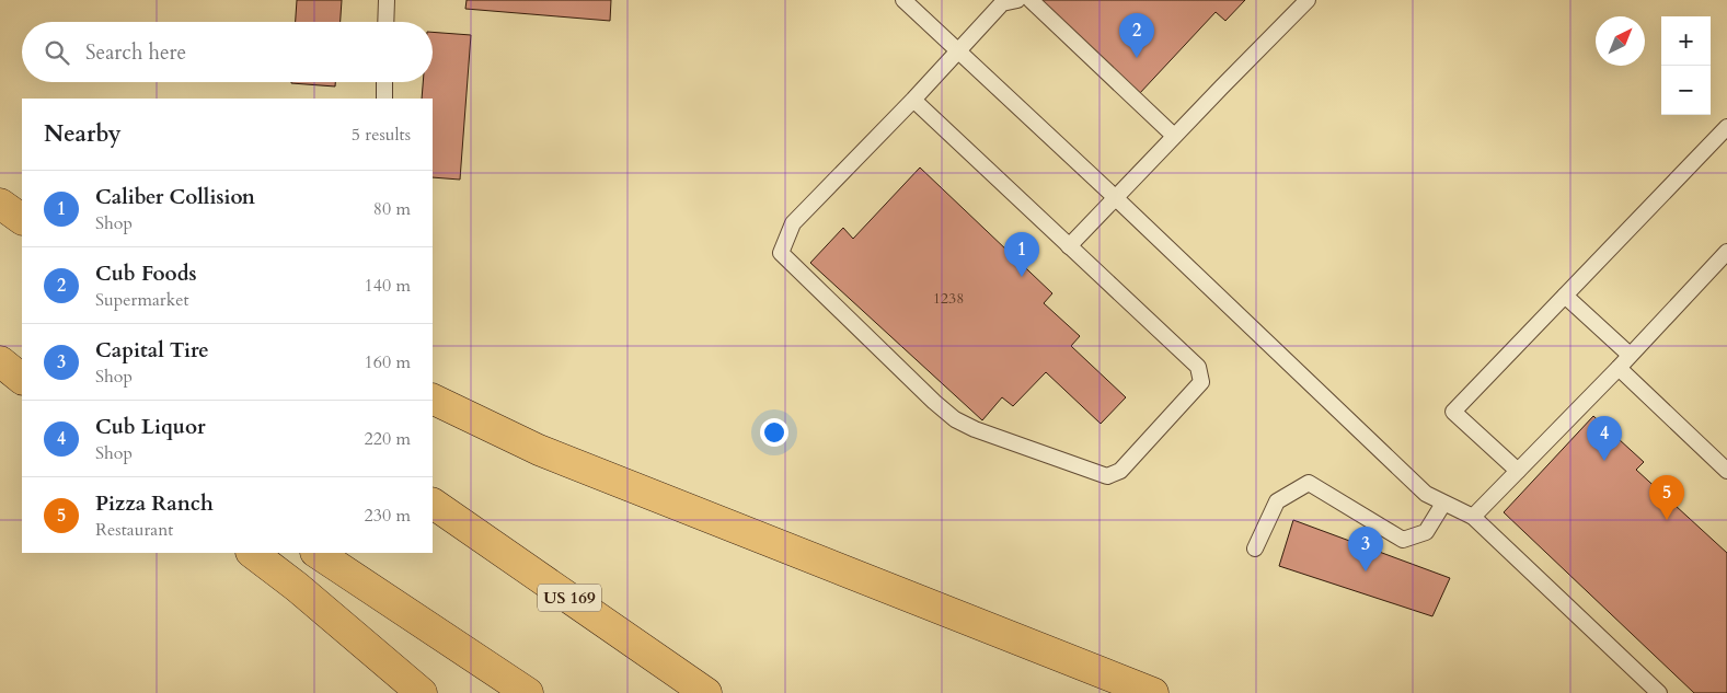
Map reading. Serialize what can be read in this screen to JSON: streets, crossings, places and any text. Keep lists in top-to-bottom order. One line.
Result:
{"streets":{"highway":["US 169"]},"house_numbers":["1238"],"north":"top right","page":{"pins":["2","1","4","5","3"],"map_buttons":["+","−"],"search":"Search here","heading":["Nearby","5 results"],"list":[{"mark":"1","name":"Caliber Collision","note":"Shop","value":"80 m"},{"mark":"2","name":"Cub Foods","note":"Supermarket","value":"140 m"},{"mark":"3","name":"Capital Tire","note":"Shop","value":"160 m"},{"mark":"4","name":"Cub Liquor","note":"Shop","value":"220 m"},{"mark":"5","name":"Pizza Ranch","note":"Restaurant","value":"230 m"}]}}
